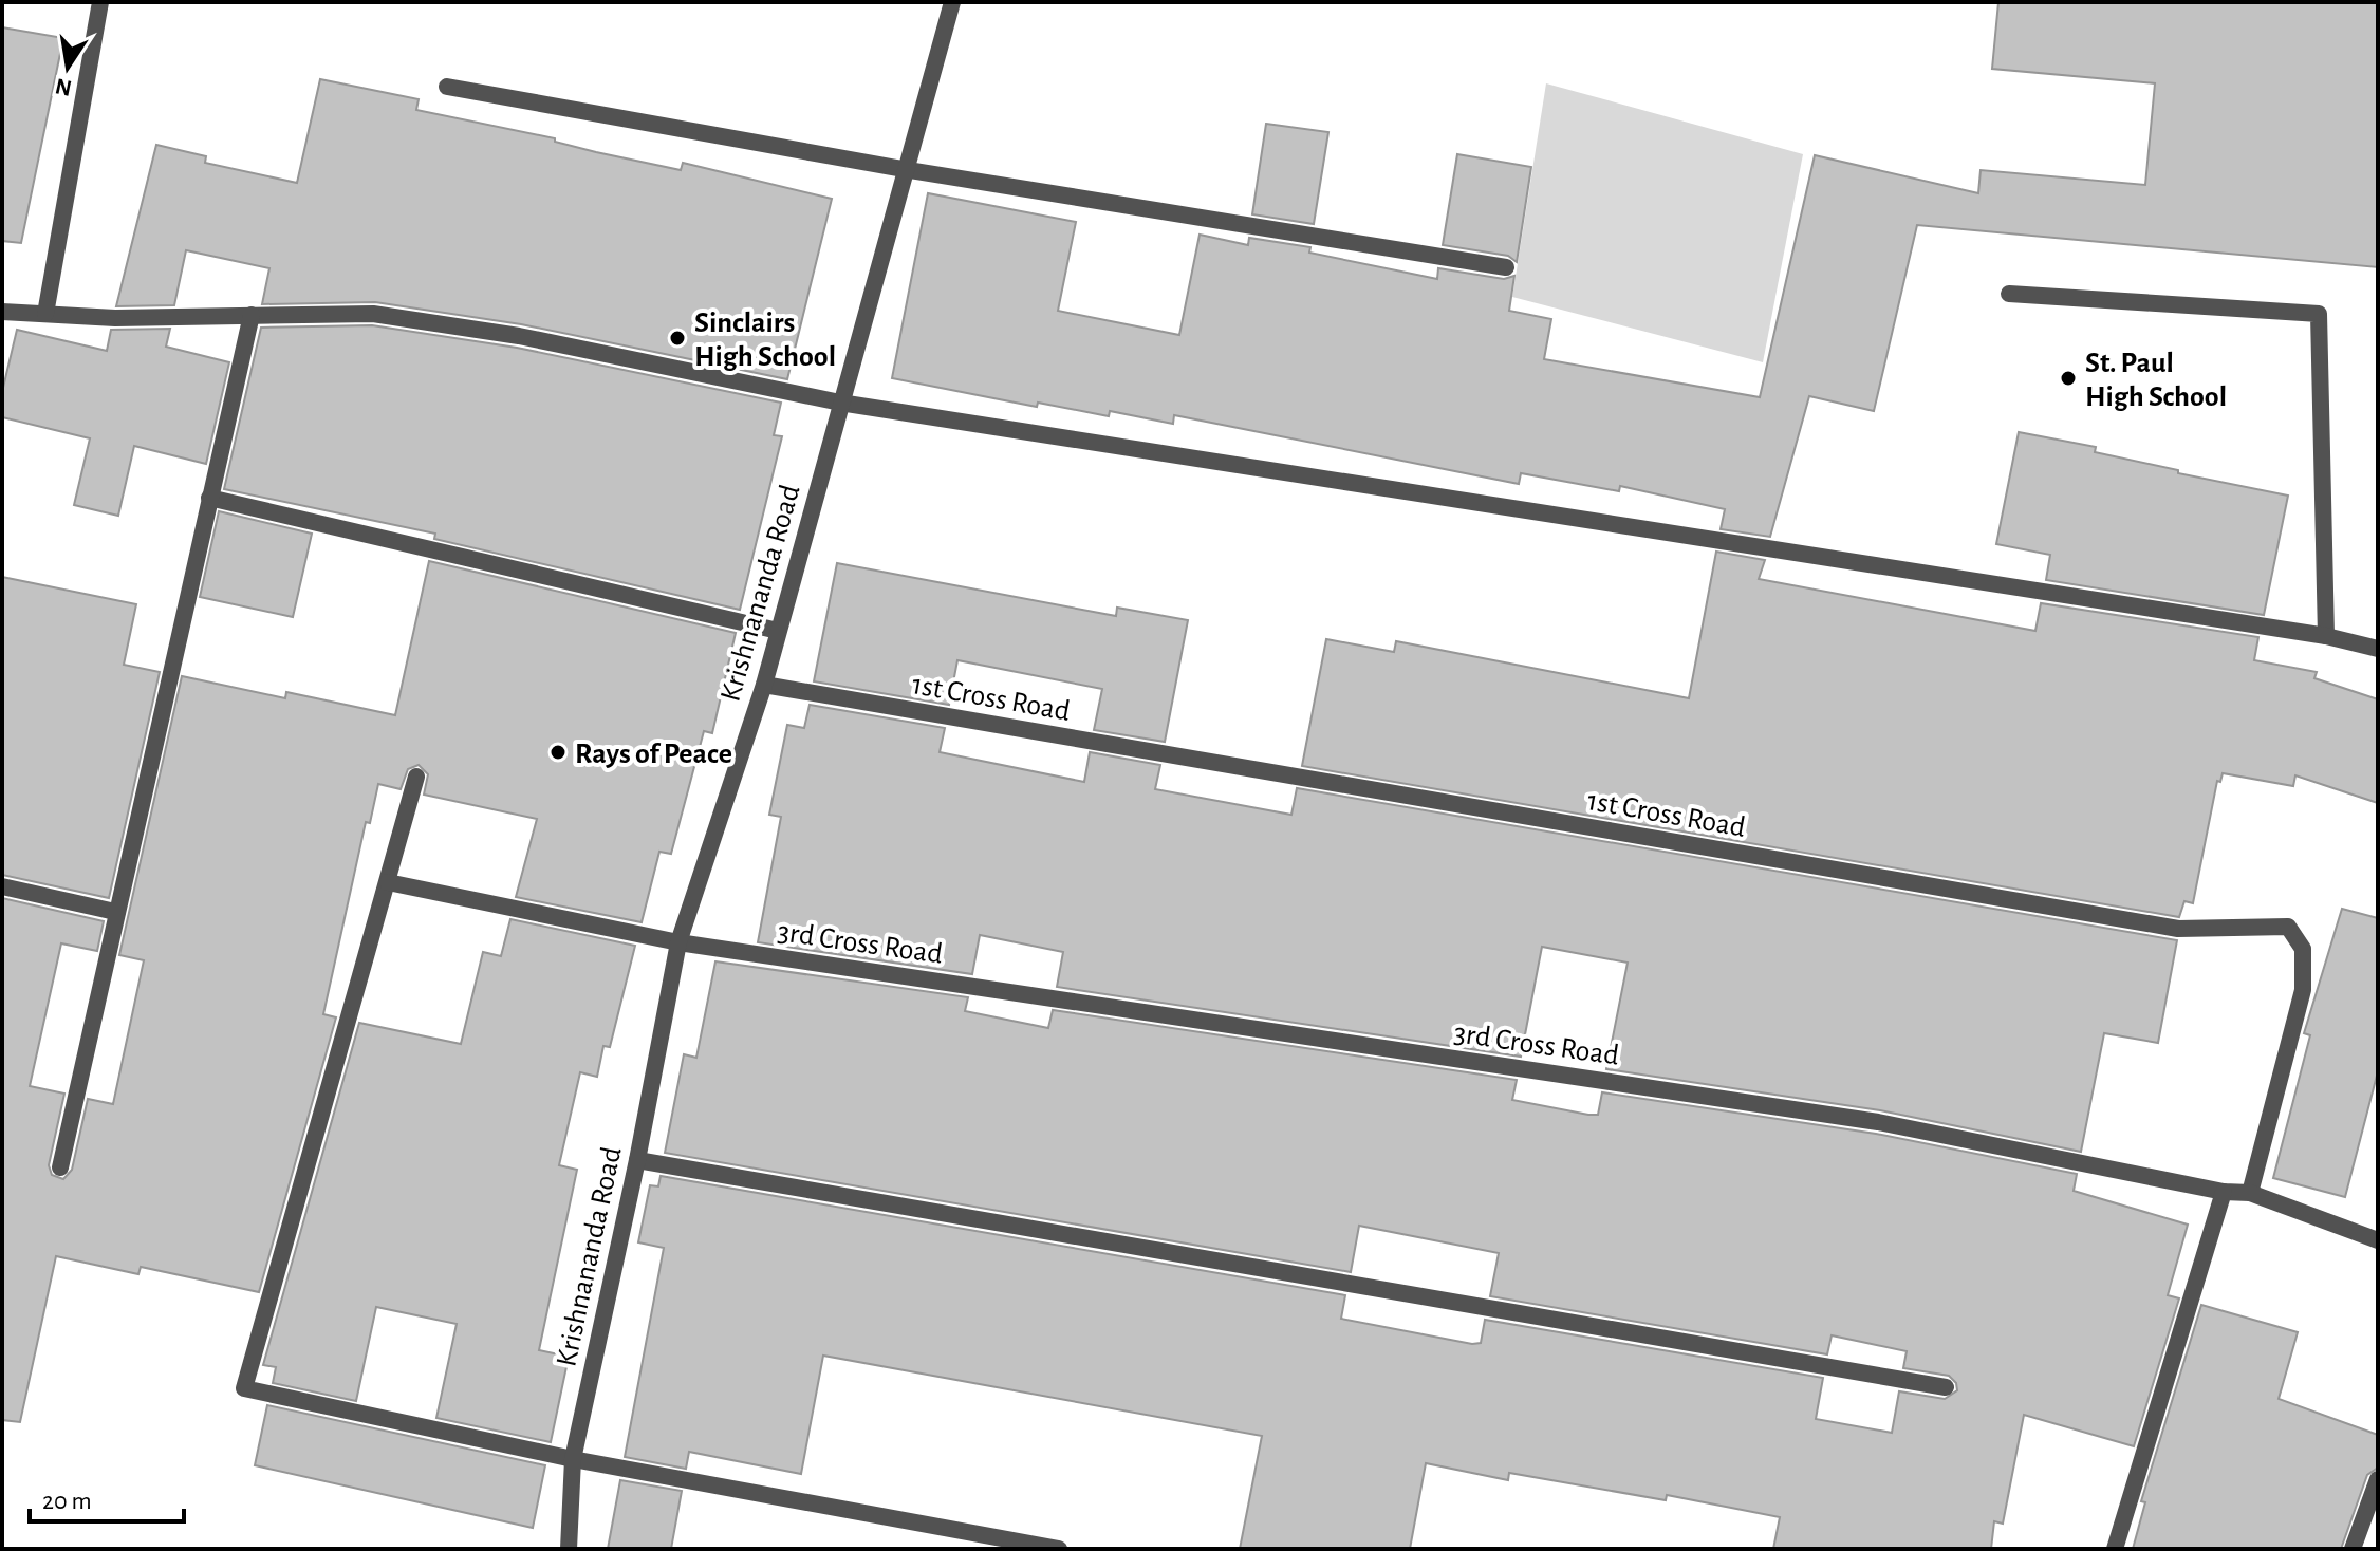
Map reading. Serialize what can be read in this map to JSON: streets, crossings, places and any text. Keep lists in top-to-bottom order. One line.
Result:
{"streets":{"street":["Krishnananda Road","1st Cross Road","3rd Cross Road"]},"crossings":[["Krishnananda Road","1st Cross Road"],["Krishnananda Road","3rd Cross Road"],["1st Cross Road","3rd Cross Road"]],"places":["Sinclairs High School","St. Paul High School","Rays of Peace"],"scale_bar":"20 m","north":"bottom"}
